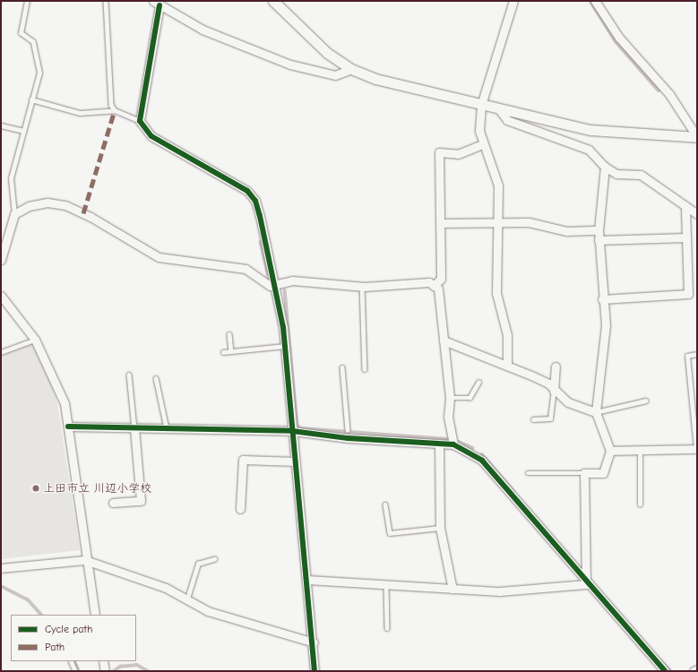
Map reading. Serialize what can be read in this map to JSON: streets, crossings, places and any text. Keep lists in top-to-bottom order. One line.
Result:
{"places":["上田市立 川辺小学校"],"legend":["Cycle path","Path"]}
